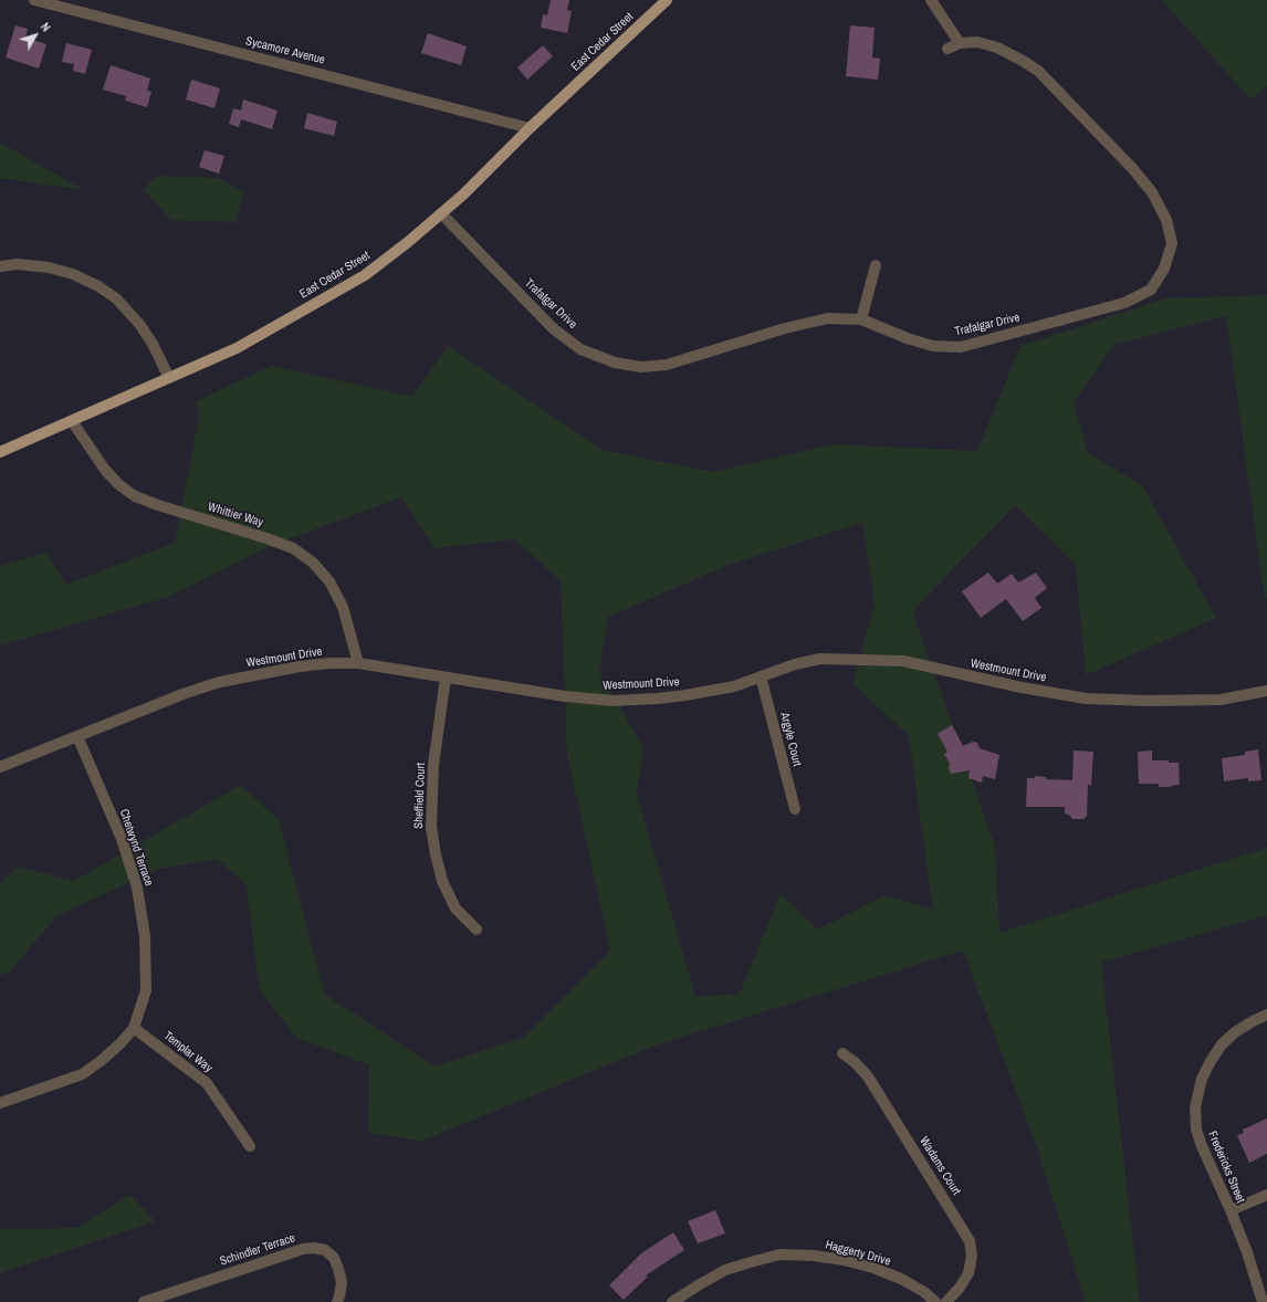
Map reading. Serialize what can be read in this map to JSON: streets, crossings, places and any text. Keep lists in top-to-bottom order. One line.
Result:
{"streets":{"main road":["East Cedar Street"],"street":["Sycamore Avenue","Trafalgar Drive","Whittier Way","Westmount Drive","Argyle Court","Sheffield Court","Chetwynd Terrace","Templar Way","Wadams Court","Fredericks Street","Schindler Terrace","Haggerty Drive"]},"crossings":[["East Cedar Street","Sycamore Avenue"],["East Cedar Street","Trafalgar Drive"],["East Cedar Street","Whittier Way"],["Whittier Way","Westmount Drive"],["Westmount Drive","Argyle Court"],["Westmount Drive","Sheffield Court"],["Westmount Drive","Chetwynd Terrace"],["Chetwynd Terrace","Templar Way"]],"north":"top right"}
